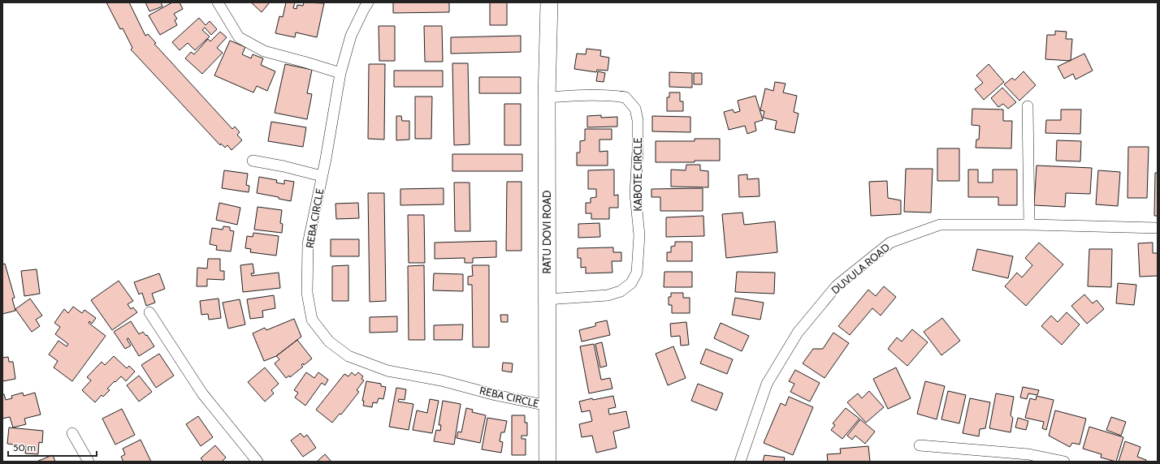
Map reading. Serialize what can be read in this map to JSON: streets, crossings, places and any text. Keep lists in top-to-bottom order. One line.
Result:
{"streets":{"main road":["RATU DOVI ROAD"],"street":["KABOTE CIRCLE","REBA CIRCLE","DUVULA ROAD"]},"crossings":[["KABOTE CIRCLE","RATU DOVI ROAD"],["REBA CIRCLE","RATU DOVI ROAD"]],"scale_bar":"50 m"}
